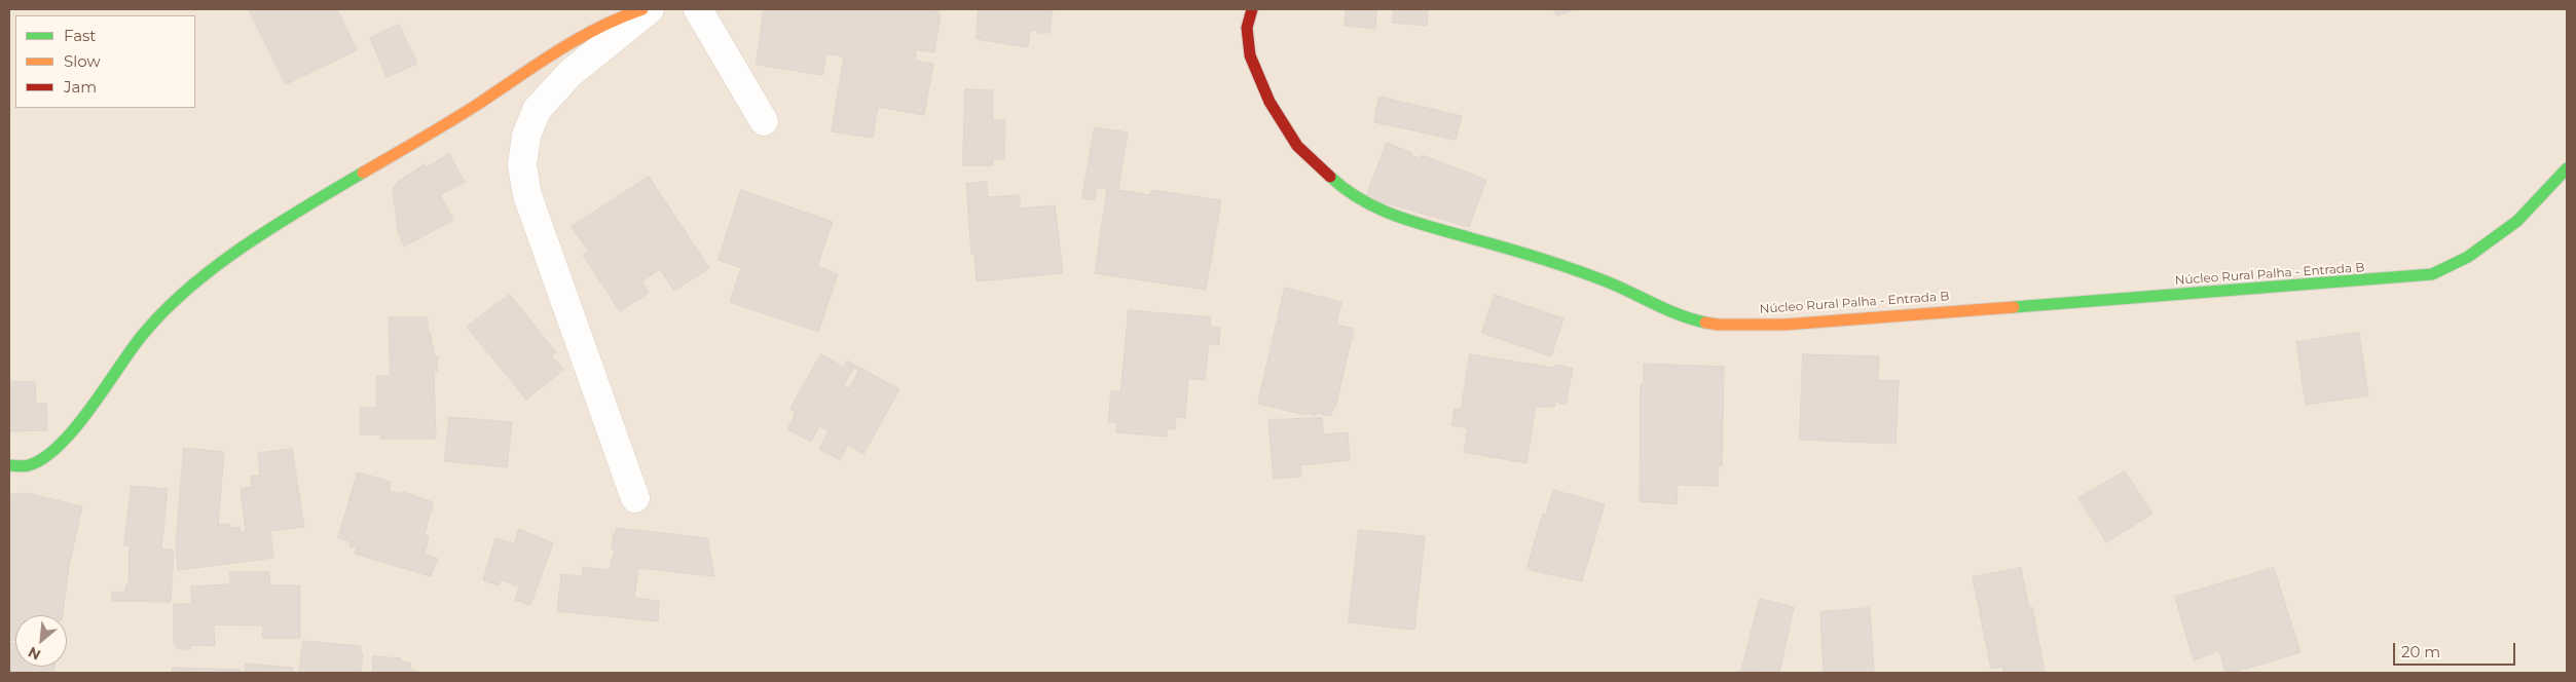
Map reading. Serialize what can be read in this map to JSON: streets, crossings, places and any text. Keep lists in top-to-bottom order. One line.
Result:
{"streets":{"street":["Núcleo Rural Palha - Entrada B"]},"legend":["Fast","Slow","Jam"],"scale_bar":"20 m","north":"bottom left"}
